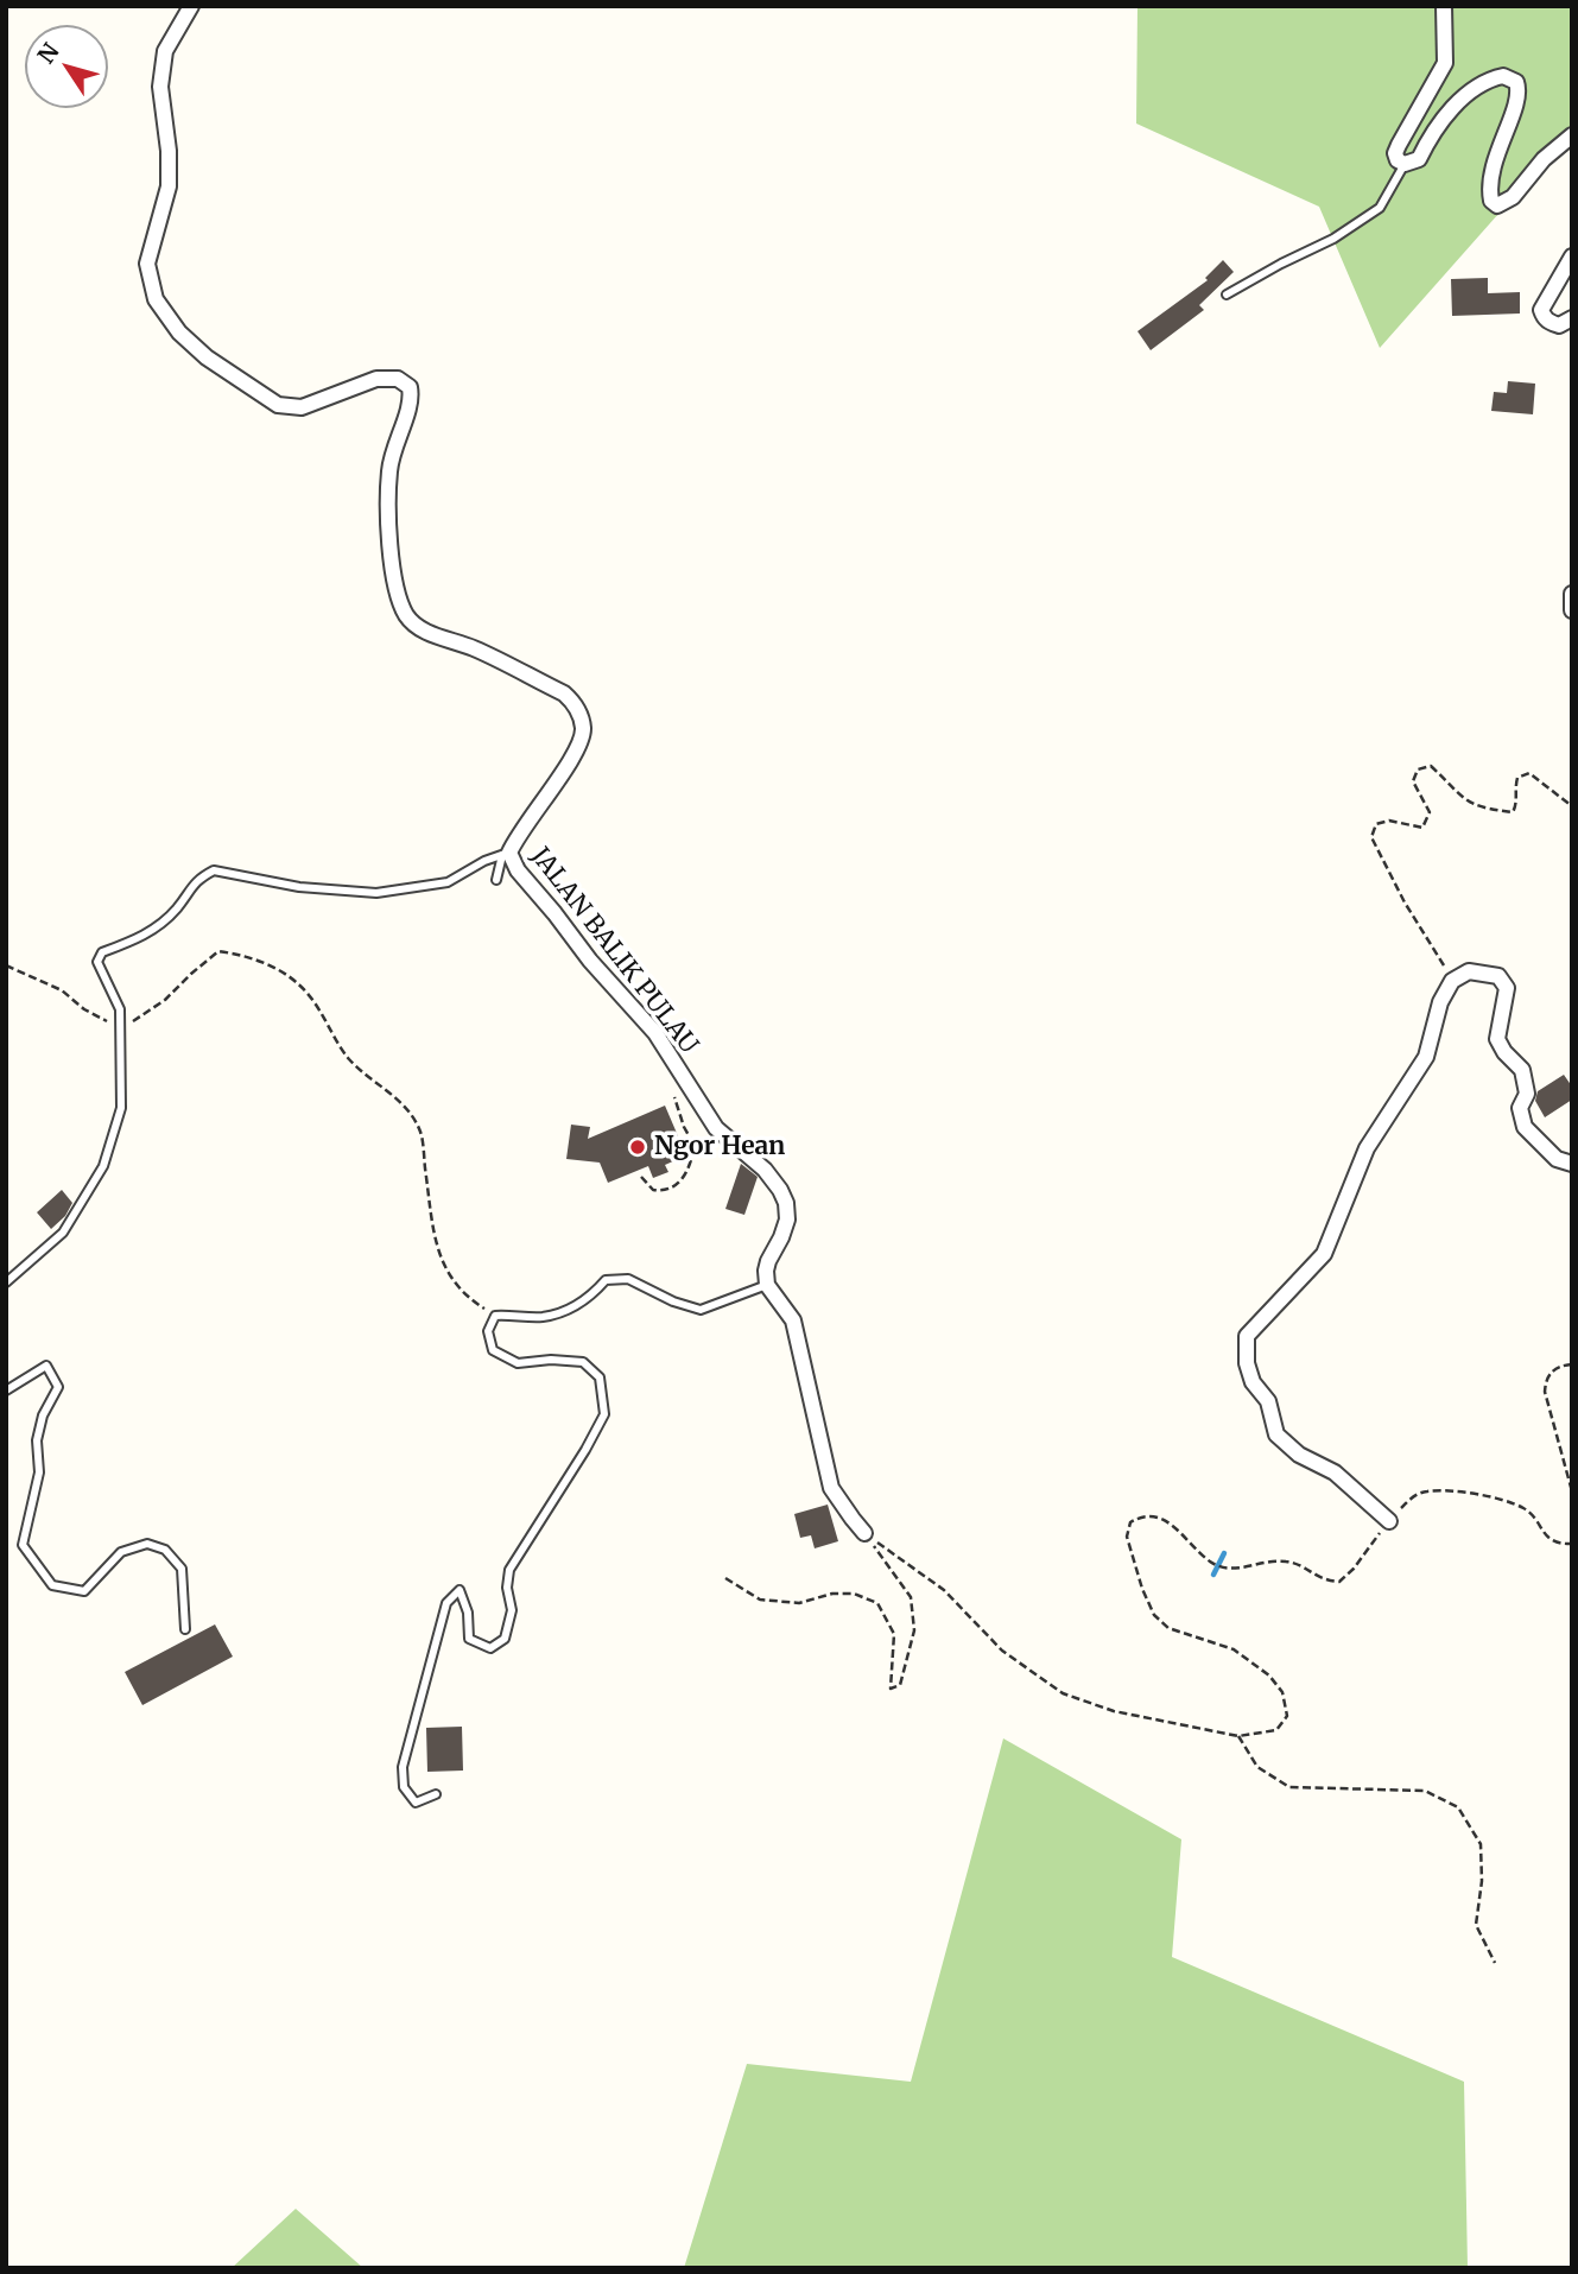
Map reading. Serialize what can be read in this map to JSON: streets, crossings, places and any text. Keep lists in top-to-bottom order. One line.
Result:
{"streets":{"street":["JALAN BALIK PULAU"]},"places":["Ngor Hean"],"north":"top left"}
